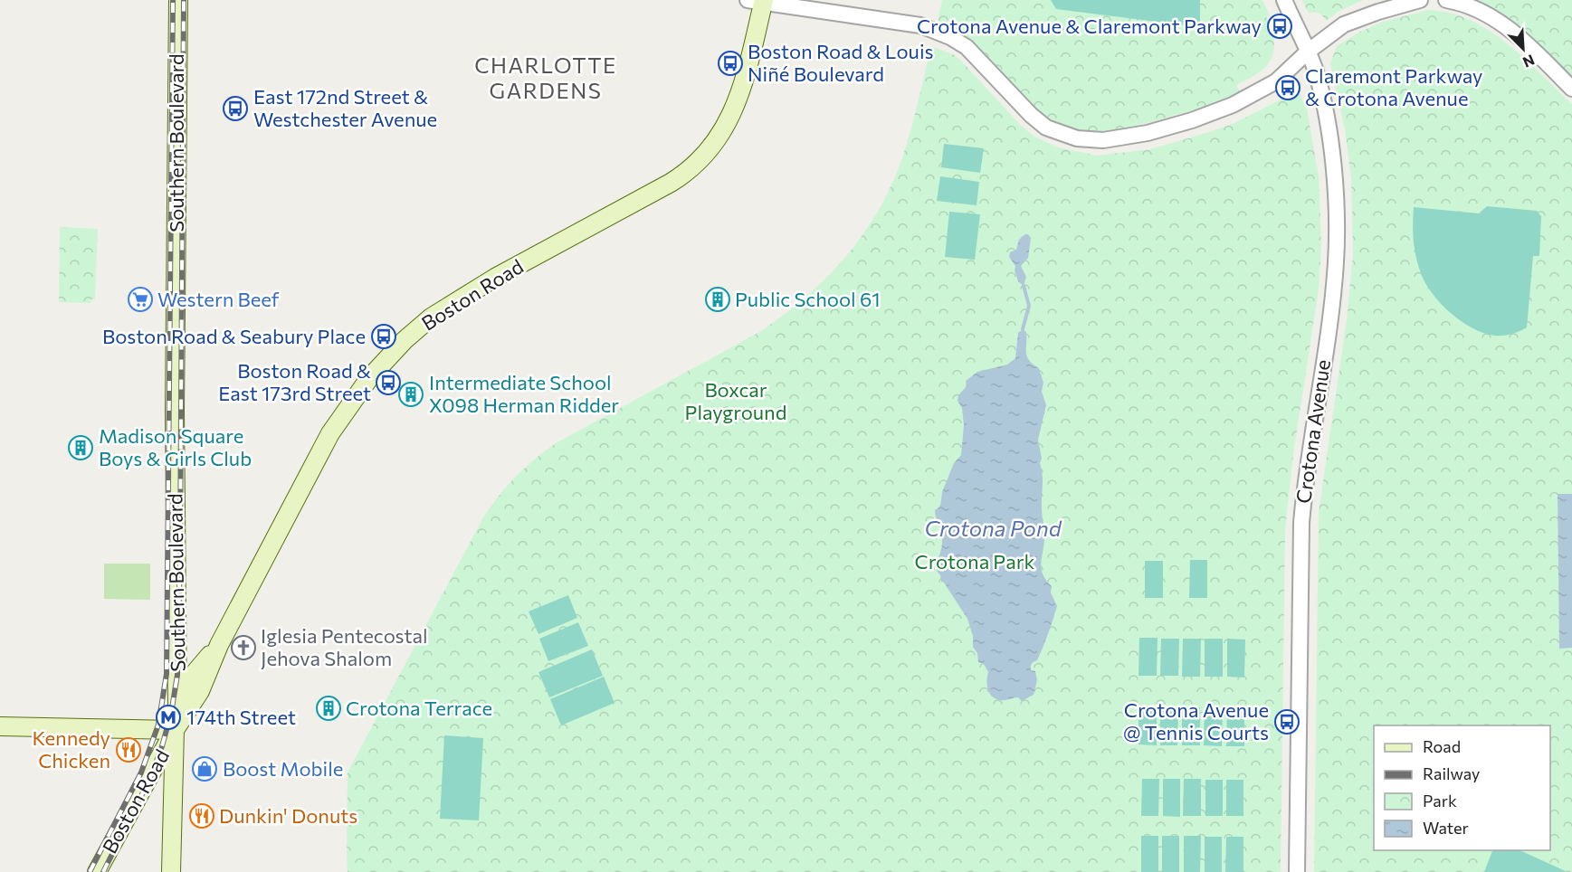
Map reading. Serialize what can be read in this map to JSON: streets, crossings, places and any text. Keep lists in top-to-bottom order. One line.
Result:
{"streets":{"main road":["Southern Boulevard","Boston Road"],"street":["Crotona Avenue"]},"crossings":[["Southern Boulevard","Boston Road"]],"districts":["CHARLOTTE GARDENS"],"water":["Crotona Pond"],"parks":["Boxcar Playground","Crotona Park"],"places":{"bus stop":["Crotona Avenue & Claremont Parkway","Boston Road & Louis Niñé Boulevard","Claremont Parkway & Crotona Avenue","East 172nd Street & Westchester Avenue","Boston Road & Seabury Place","Boston Road & East 173rd Street","Crotona Avenue @ Tennis Courts"],"supermarket":["Western Beef"],"building":["Public School 61","Intermediate School X098 Herman Ridder","Madison Square Boys & Girls Club","Crotona Terrace"],"church":["Iglesia Pentecostal Jehova Shalom"],"metro station":["174th Street"],"restaurant":["Kennedy Chicken","Dunkin' Donuts"],"shop":["Boost Mobile"]},"legend":["Road","Railway","Park","Water"],"north":"bottom right"}
